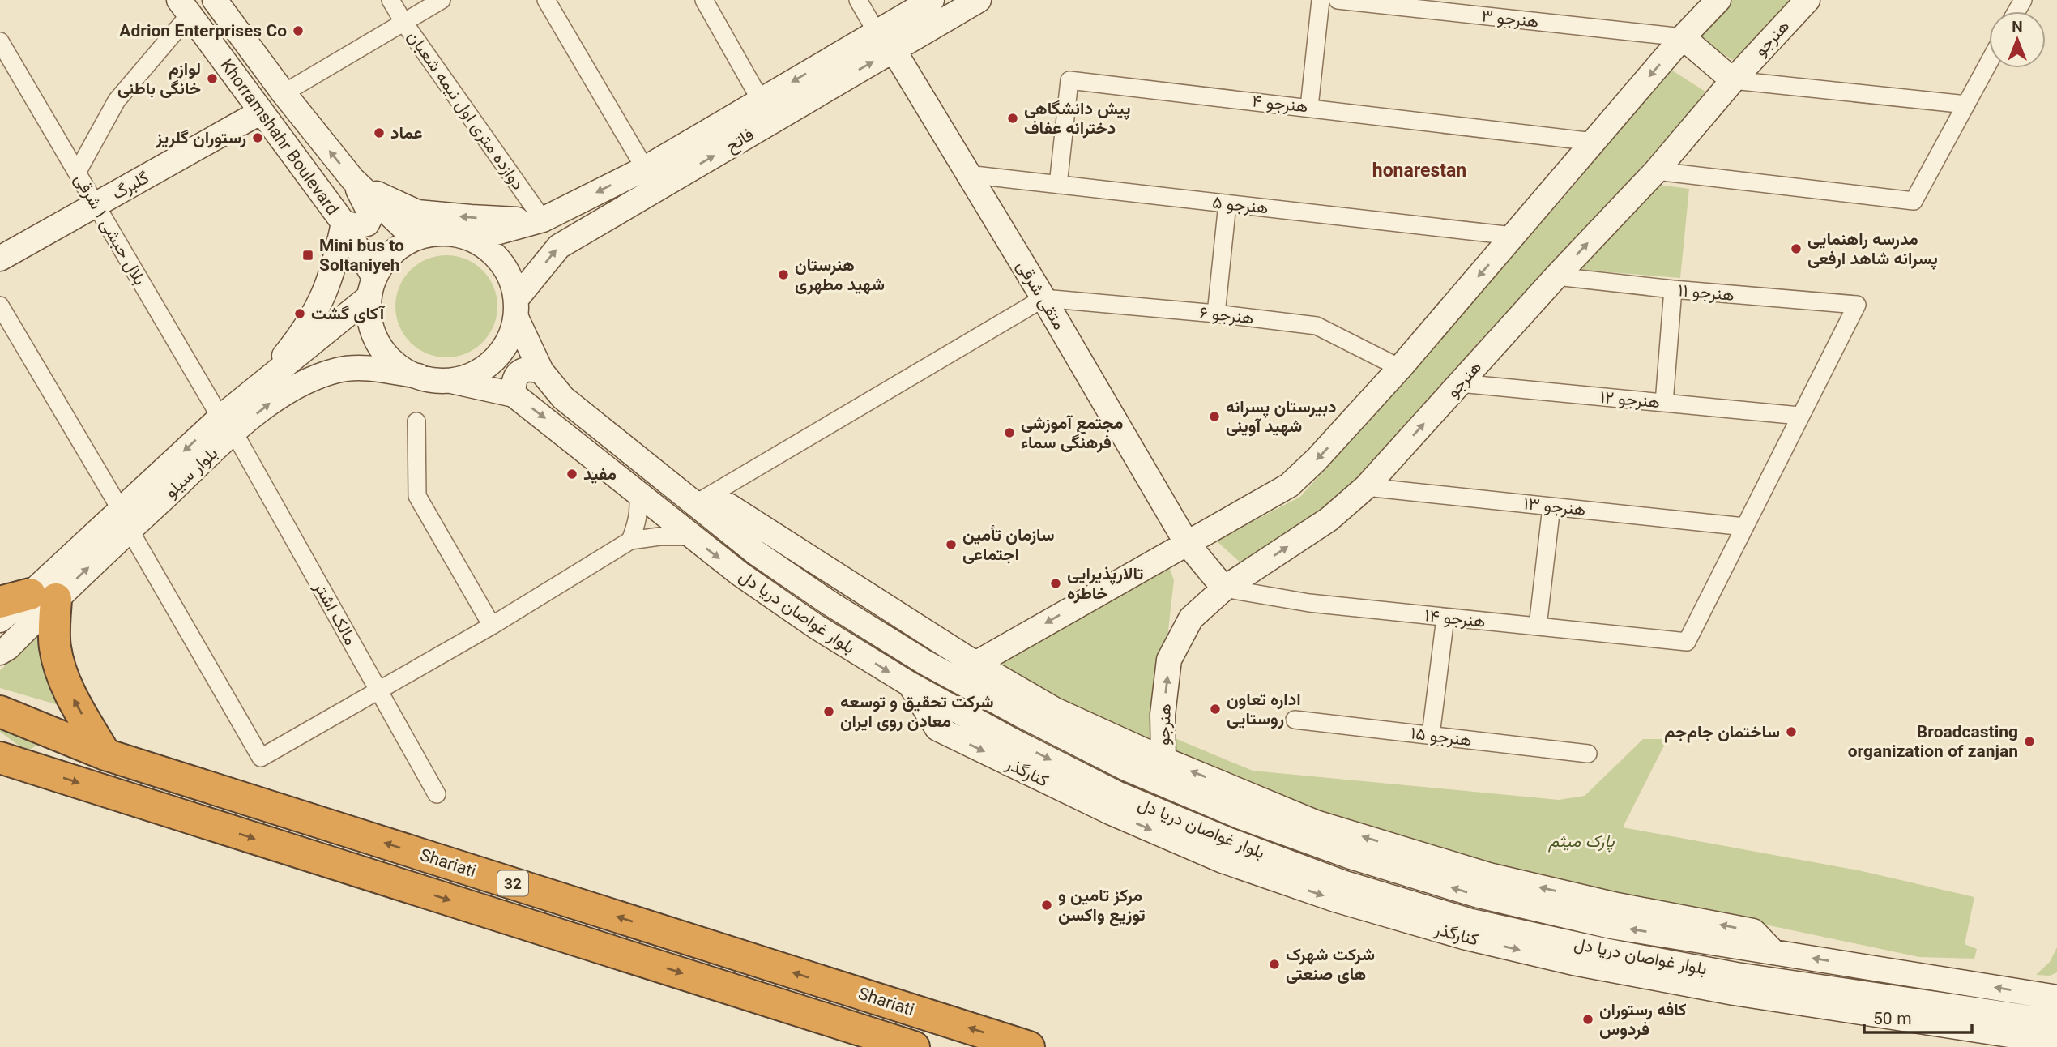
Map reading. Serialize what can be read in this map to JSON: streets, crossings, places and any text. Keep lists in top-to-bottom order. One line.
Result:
{"streets":{"highway":["Shariati","32"],"main road":["هنرجو","Khorramshahr Boulevard","فاتح","گلبرگ","متقی شرقی","بلوار سیلو","بلوار غواصان دریا دل"],"street":["هنرجو ۳","هنرجو ۴","دوازده متری اول نیمه شعبان","هنرجو ۵","بلال حبشی ۱ شرقی","هنرجو ۱۱","هنرجو ۶","هنرجو ۱۲","هنرجو ۱۳","مالک اشتر","هنرجو ۱۴","هنرجو ۱۵"]},"crossings":[["هنرجو","هنرجو ۱۱"],["هنرجو","متقی شرقی"],["هنرجو","هنرجو ۱۲"],["هنرجو","هنرجو ۱۳"],["هنرجو","هنرجو ۱۴"],["هنرجو ۴","هنرجو ۵"],["دوازده متری اول نیمه شعبان","فاتح"],["Khorramshahr Boulevard","فاتح"],["Khorramshahr Boulevard","گلبرگ"],["Khorramshahr Boulevard","بلوار سیلو"],["Khorramshahr Boulevard","بلوار غواصان دریا دل"],["فاتح","متقی شرقی"],["فاتح","بلوار سیلو"],["فاتح","بلوار غواصان دریا دل"],["گلبرگ","بلال حبشی ۱ شرقی"],["هنرجو ۵","متقی شرقی"],["بلال حبشی ۱ شرقی","بلوار سیلو"],["بلال حبشی ۱ شرقی","مالک اشتر"],["هنرجو ۱۱","هنرجو ۱۲"],["متقی شرقی","هنرجو ۶"],["متقی شرقی","هنرجو ۱۴"],["بلوار سیلو","بلوار غواصان دریا دل"],["بلوار سیلو","مالک اشتر"],["هنرجو ۱۳","هنرجو ۱۴"]],"districts":["honarestan"],"parks":["پارک میثم"],"places":{"other":["Adrion Enterprises Co","لوازم خانگی باطنی","پیش دانشگاهی دخترانه عفاف","عماد","رستوران گلریز","مدرسه راهنمایی پسرانه شاهد ارفعی","هنرستان شهید مطهری","آکای گشت","دبیرستان پسرانه شهید آوینی","مجتمع آموزشی فرهنگی سماء","مفید","سازمان تأمین اجتماعی","تالارپذیرایی خاطره","اداره تعاون روستایی","شرکت تحقیق و توسعه معادن روی ایران","ساختمان جام‌جم","Broadcasting organization of zanjan","مرکز تامین و توزیع واکسن","شرکت شهرک های صنعتی","کافه رستوران فردوس"],"transit":["Mini bus to Soltaniyeh"]},"scale_bar":"50 m","north":"top"}
